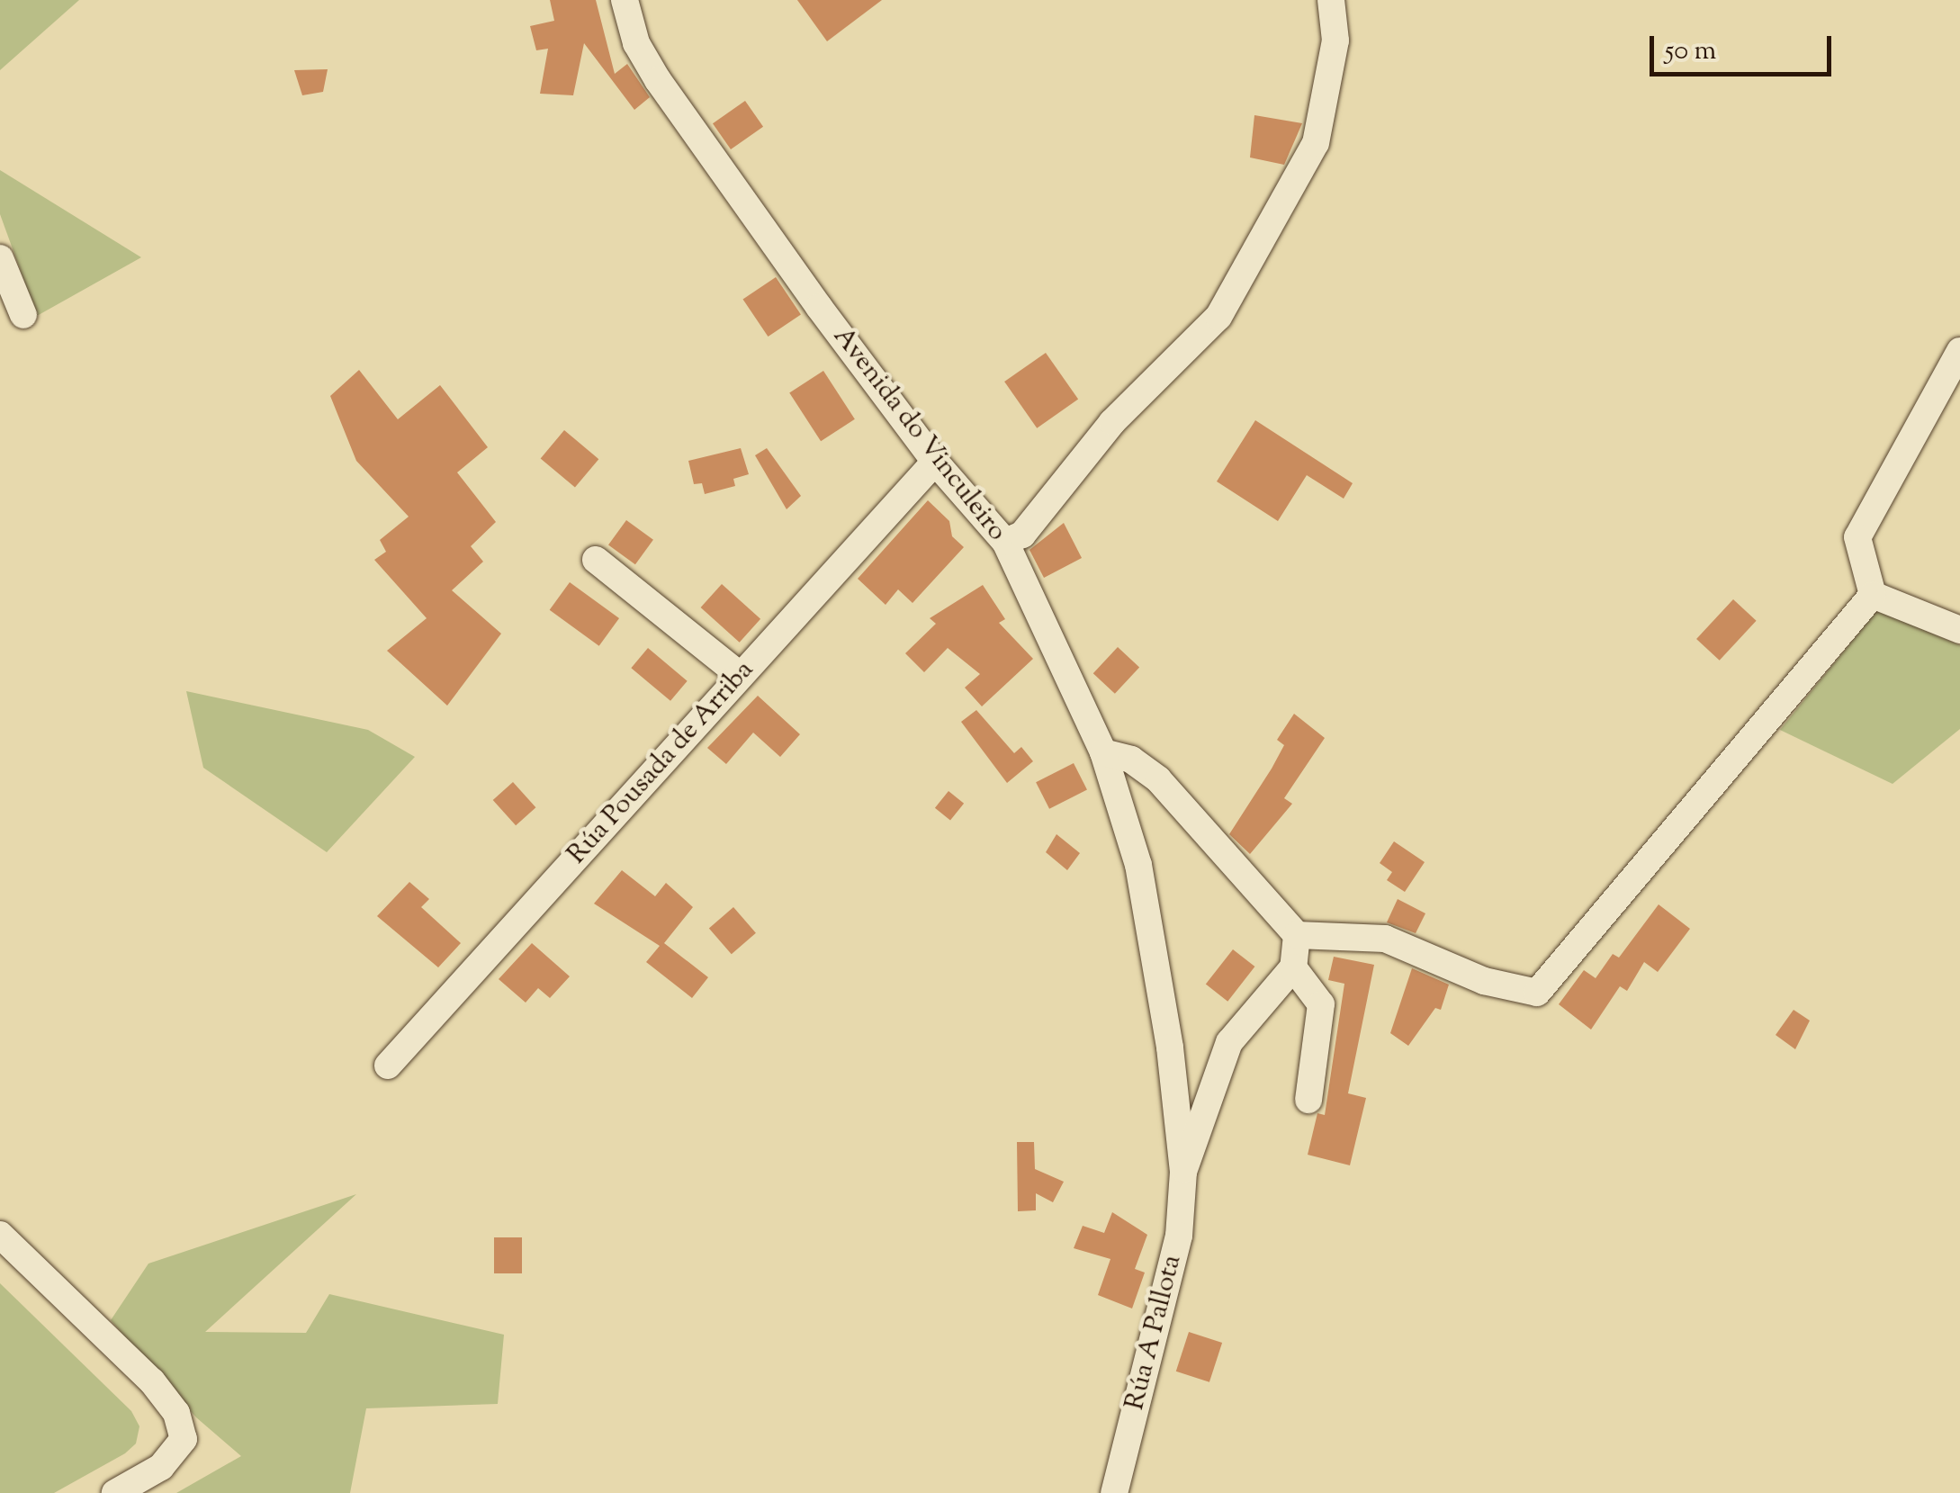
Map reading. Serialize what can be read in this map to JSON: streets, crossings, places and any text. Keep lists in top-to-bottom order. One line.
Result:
{"streets":{"street":["Avenida do Vinculeiro","Rúa Pousada de Arriba","Rúa A Pallota"]},"crossings":[["Avenida do Vinculeiro","Rúa Pousada de Arriba"],["Avenida do Vinculeiro","Rúa A Pallota"]],"scale_bar":"50 m"}
